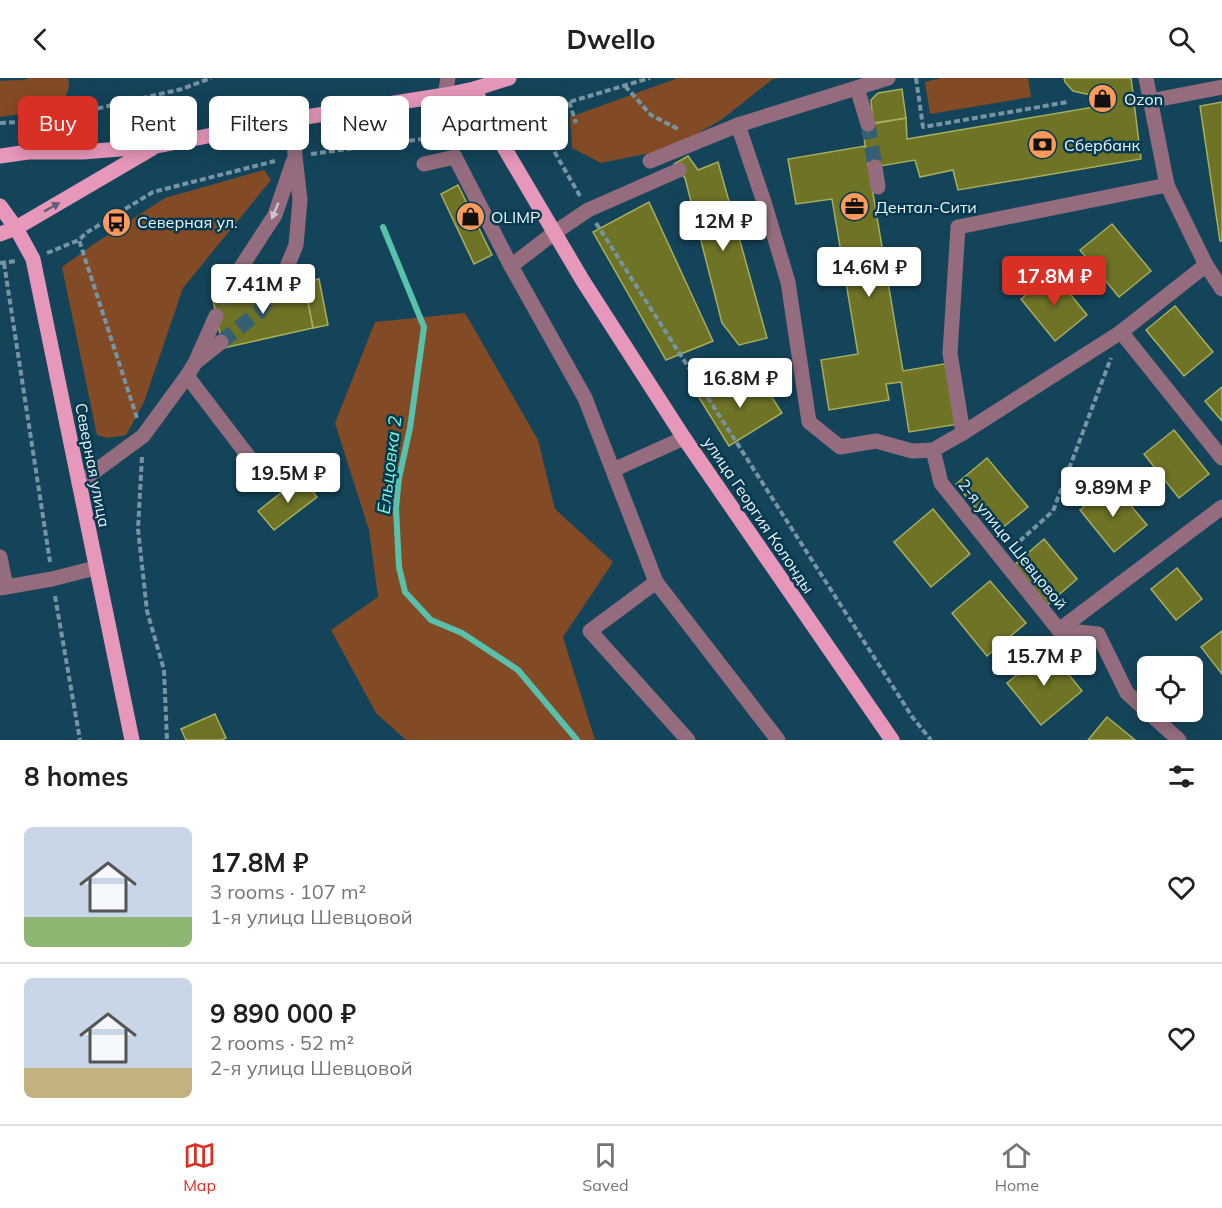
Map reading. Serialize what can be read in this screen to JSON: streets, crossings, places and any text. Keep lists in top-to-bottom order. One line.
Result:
{"streets":{"main road":["Северная улица","улица Георгия Колонды"],"street":["2-я улица Шевцовой"]},"water":["Ельцовка 2"],"places":{"shop":["Ozon","OLIMP"],"bank":["Сбербанк"],"office":["Дентал-Сити"],"bus stop":["Северная ул."]},"page":{"header":"Dwello","chip":["Buy","Rent","Filters","New","Apartment"],"price":["12M ₽","14.6M ₽","17.8M ₽","7.41M ₽","16.8M ₽","19.5M ₽","9.89M ₽","15.7M ₽"],"heading":"8 homes","list":[{"name":"17.8M ₽","note":"3 rooms · 107 m² · 1-я улица Шевцовой"},{"name":"9 890 000 ₽","note":"2 rooms · 52 m² · 2-я улица Шевцовой"}],"tabs":["Map","Saved","Home"]}}
